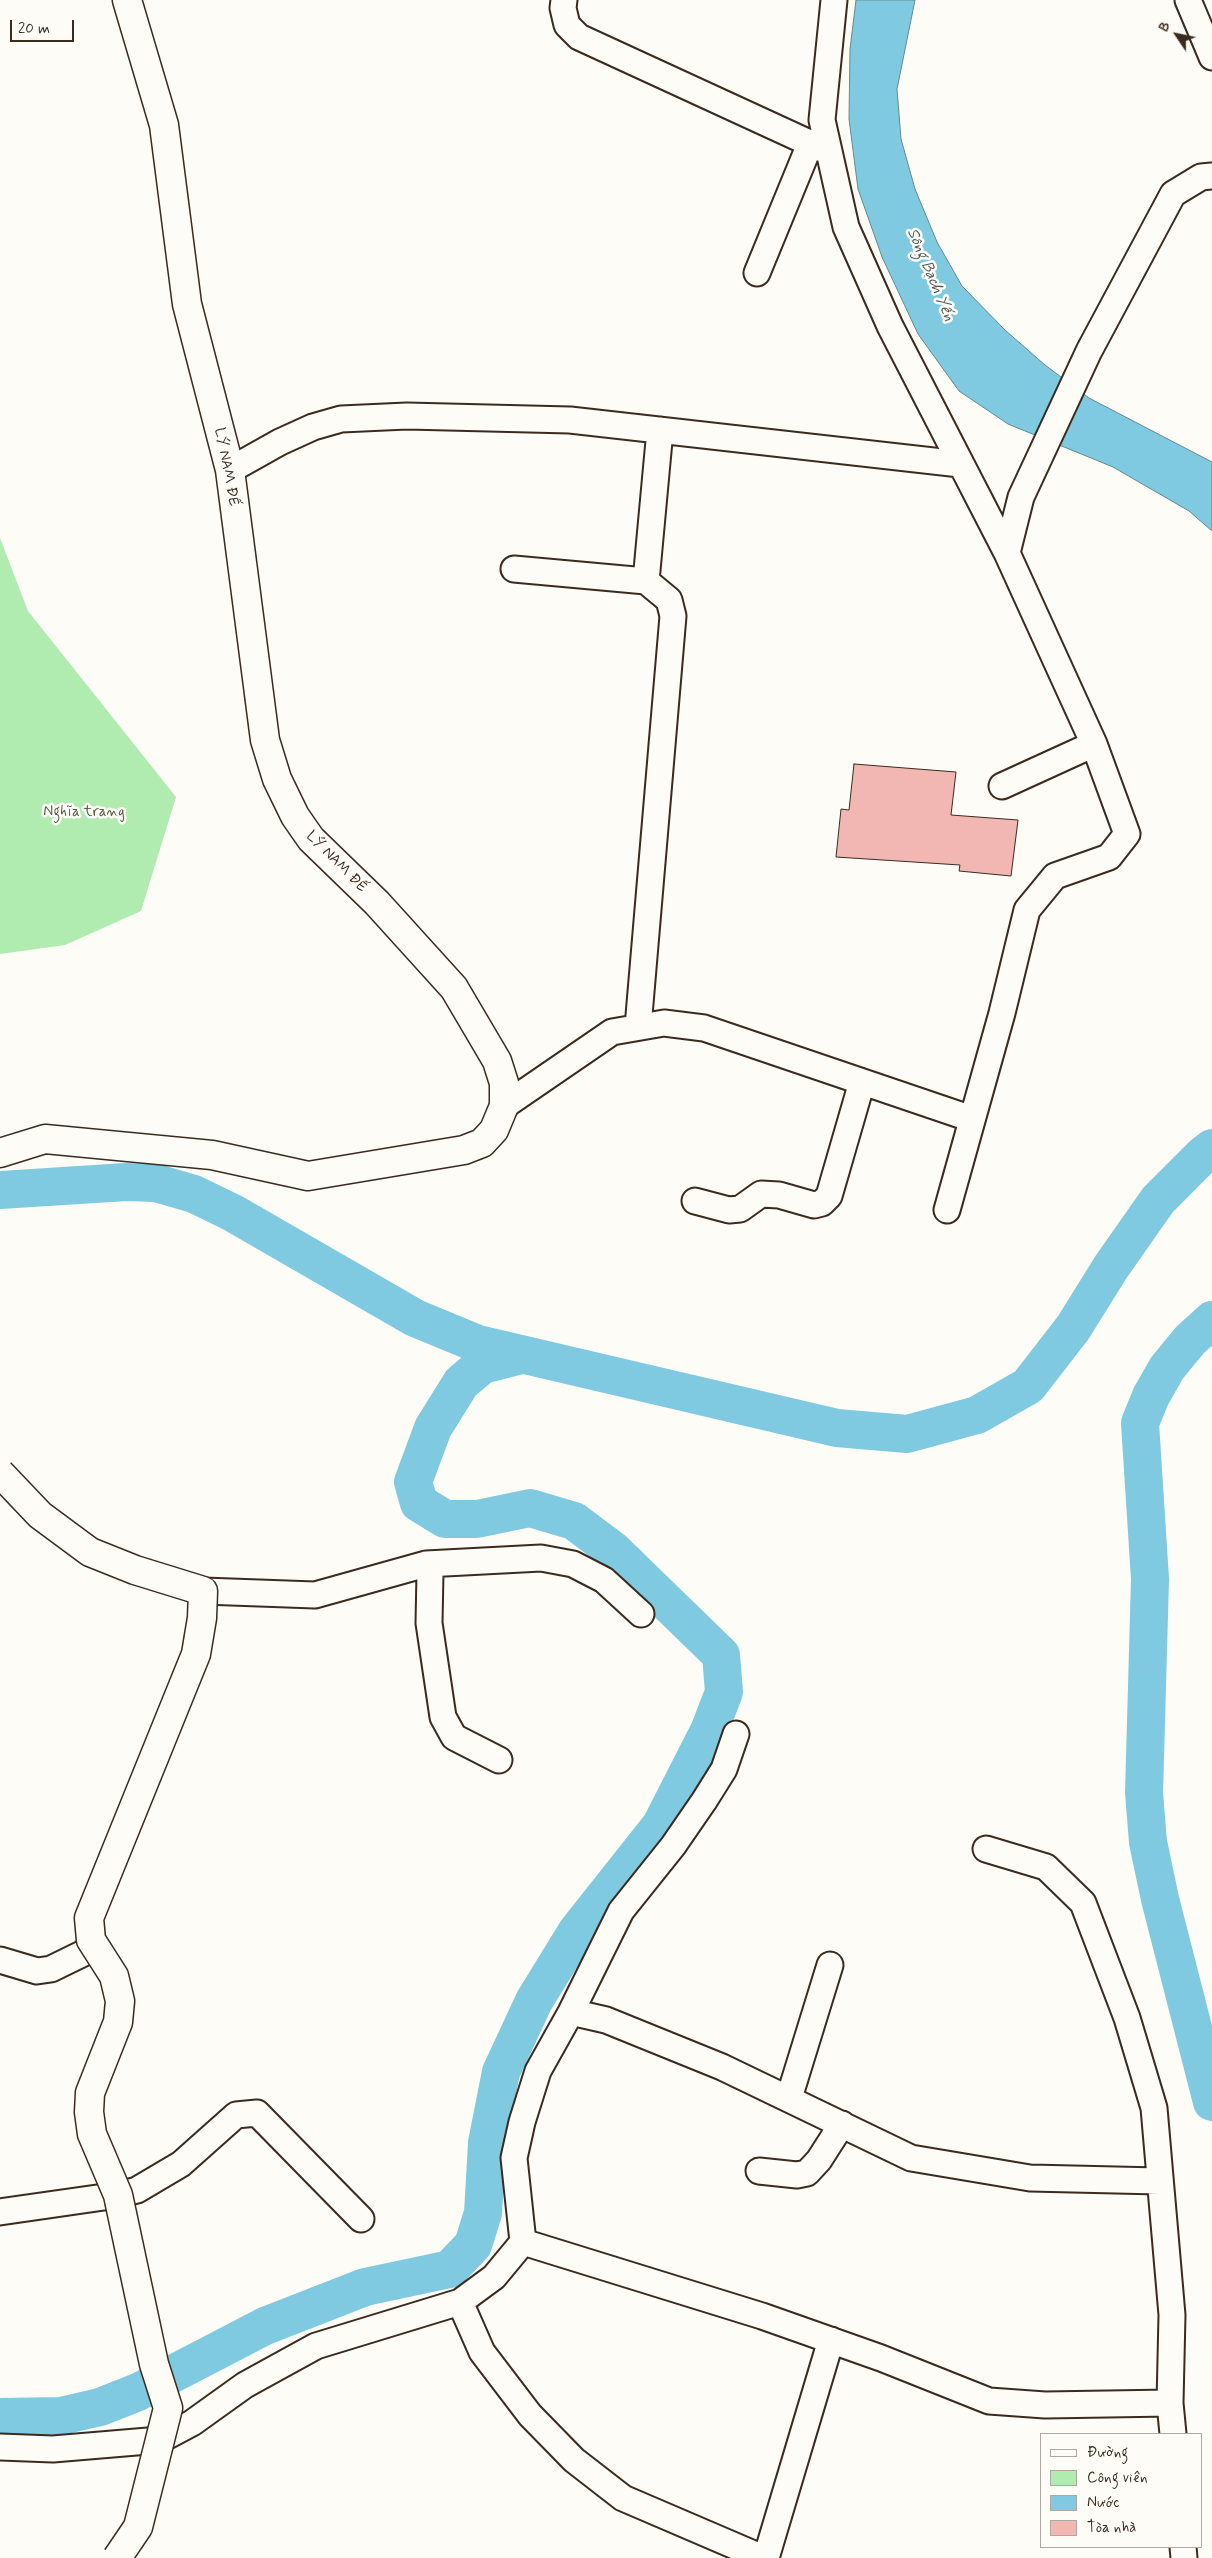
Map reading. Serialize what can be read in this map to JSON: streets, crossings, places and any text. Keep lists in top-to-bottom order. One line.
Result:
{"streets":{"street":["LÝ NAM ĐẾ"]},"water":["Sông Bạch Yến"],"parks":["Nghĩa trang"],"legend":["Đường","Công viên","Nước","Tòa nhà"],"scale_bar":"20 m","north":"top left"}
